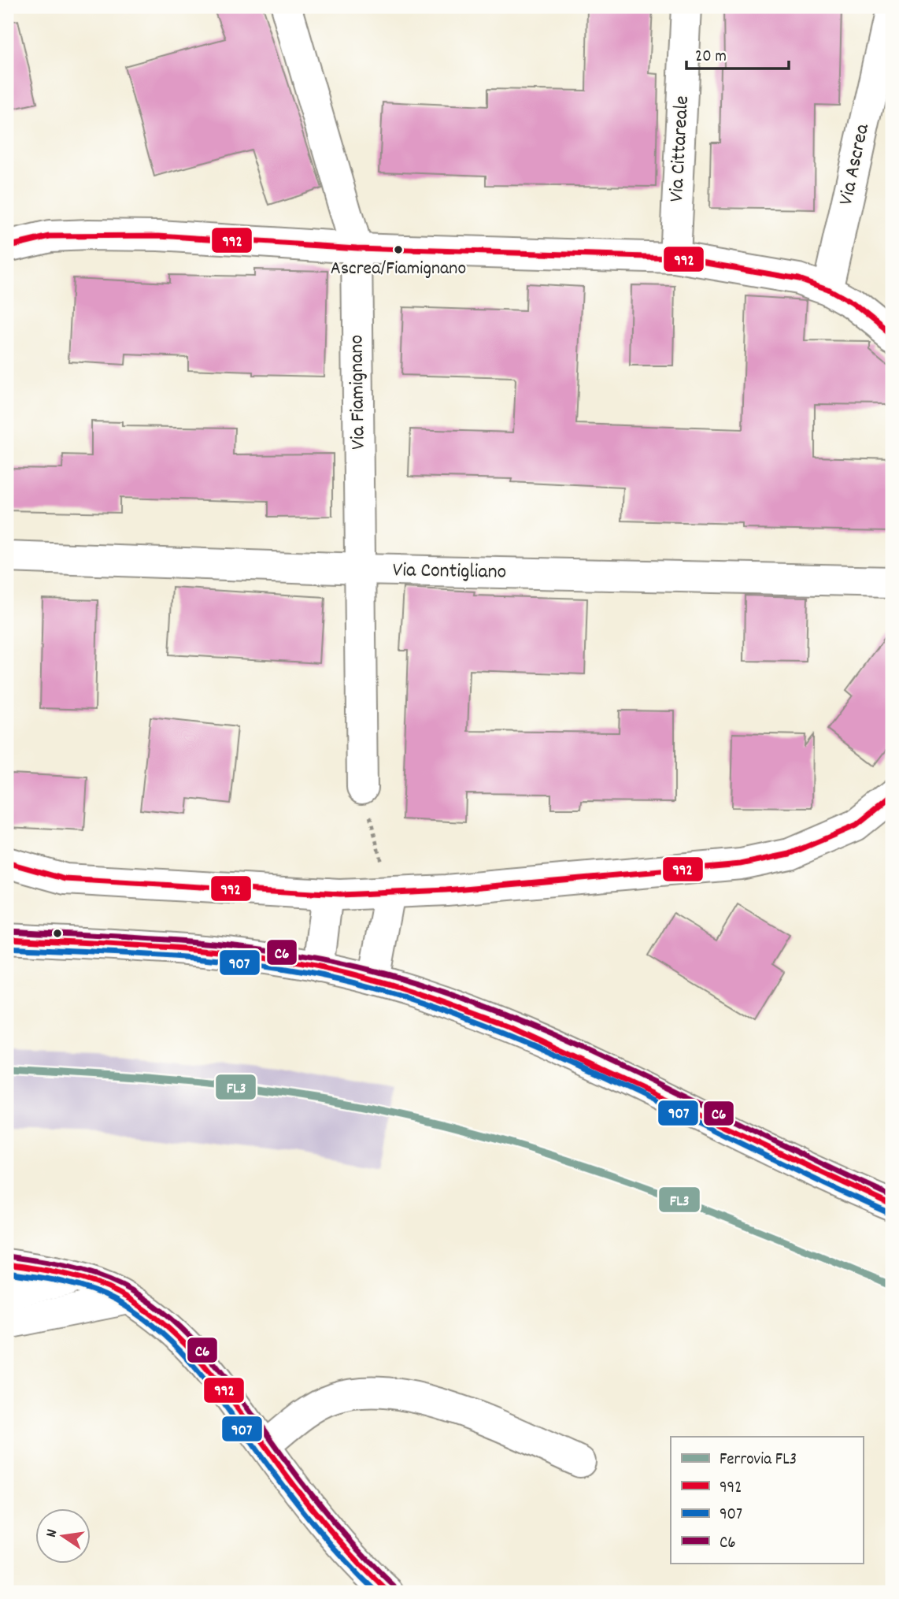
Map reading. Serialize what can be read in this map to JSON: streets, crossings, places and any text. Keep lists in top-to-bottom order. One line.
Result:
{"streets":{"street":["Via Cittareale","Via Ascrea","Via Fiamignano","Via Contigliano"]},"crossings":[["Via Fiamignano","Via Contigliano"]],"places":["Ascrea/Fiamignano"],"lines":["transit line 992","transit line C6","transit line 907","rail line FL3"],"legend":["Ferrovia FL3","992","907","C6"],"scale_bar":"20 m","north":"left"}
